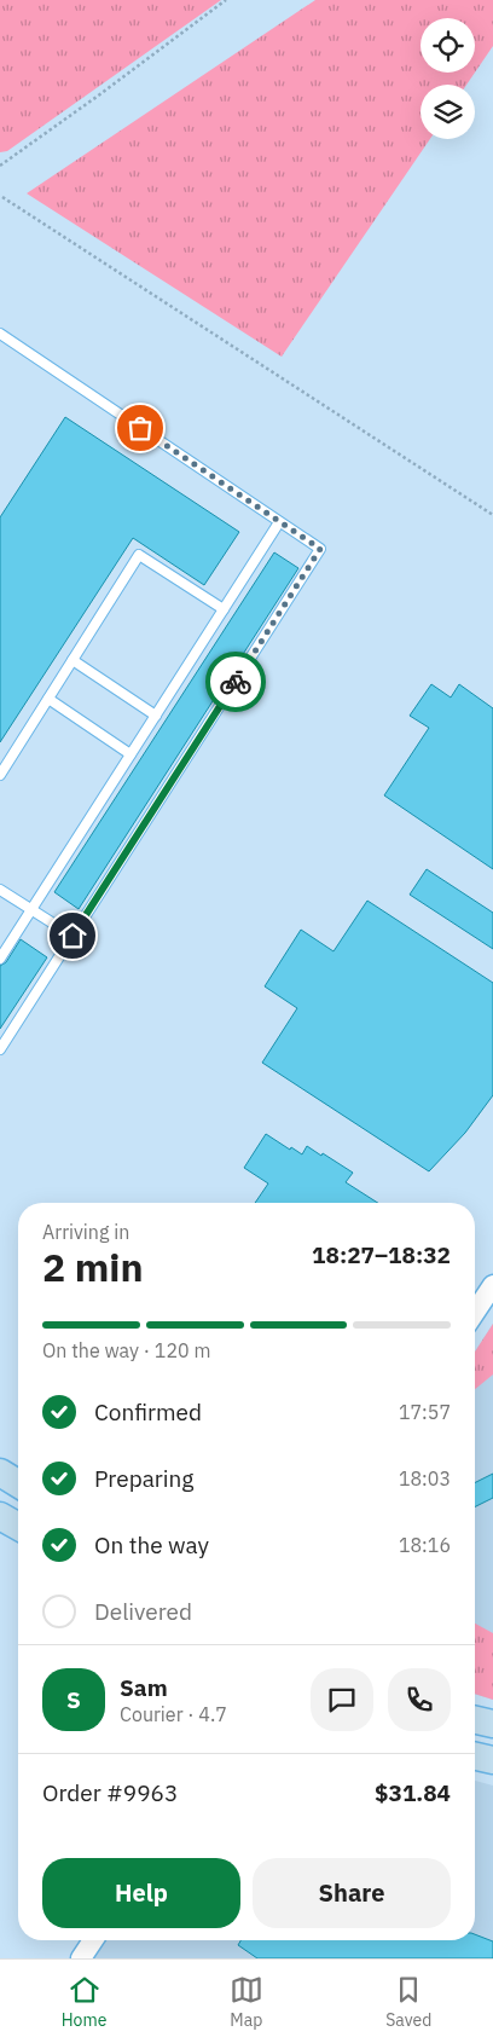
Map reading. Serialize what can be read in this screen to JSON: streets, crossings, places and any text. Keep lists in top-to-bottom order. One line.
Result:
{"page":{"heading":["2 min","Arriving in","18:27–18:32"],"panel":["Sam","Courier · 4.7","Order #9963","$31.84"],"bar":"On the way · 120 m","list":[["Confirmed","17:57"],["Preparing","18:03"],["On the way","18:16"],"Delivered"],"round":"S","buttons":["Help","Share"],"tabs":["Home","Map","Saved"]}}
